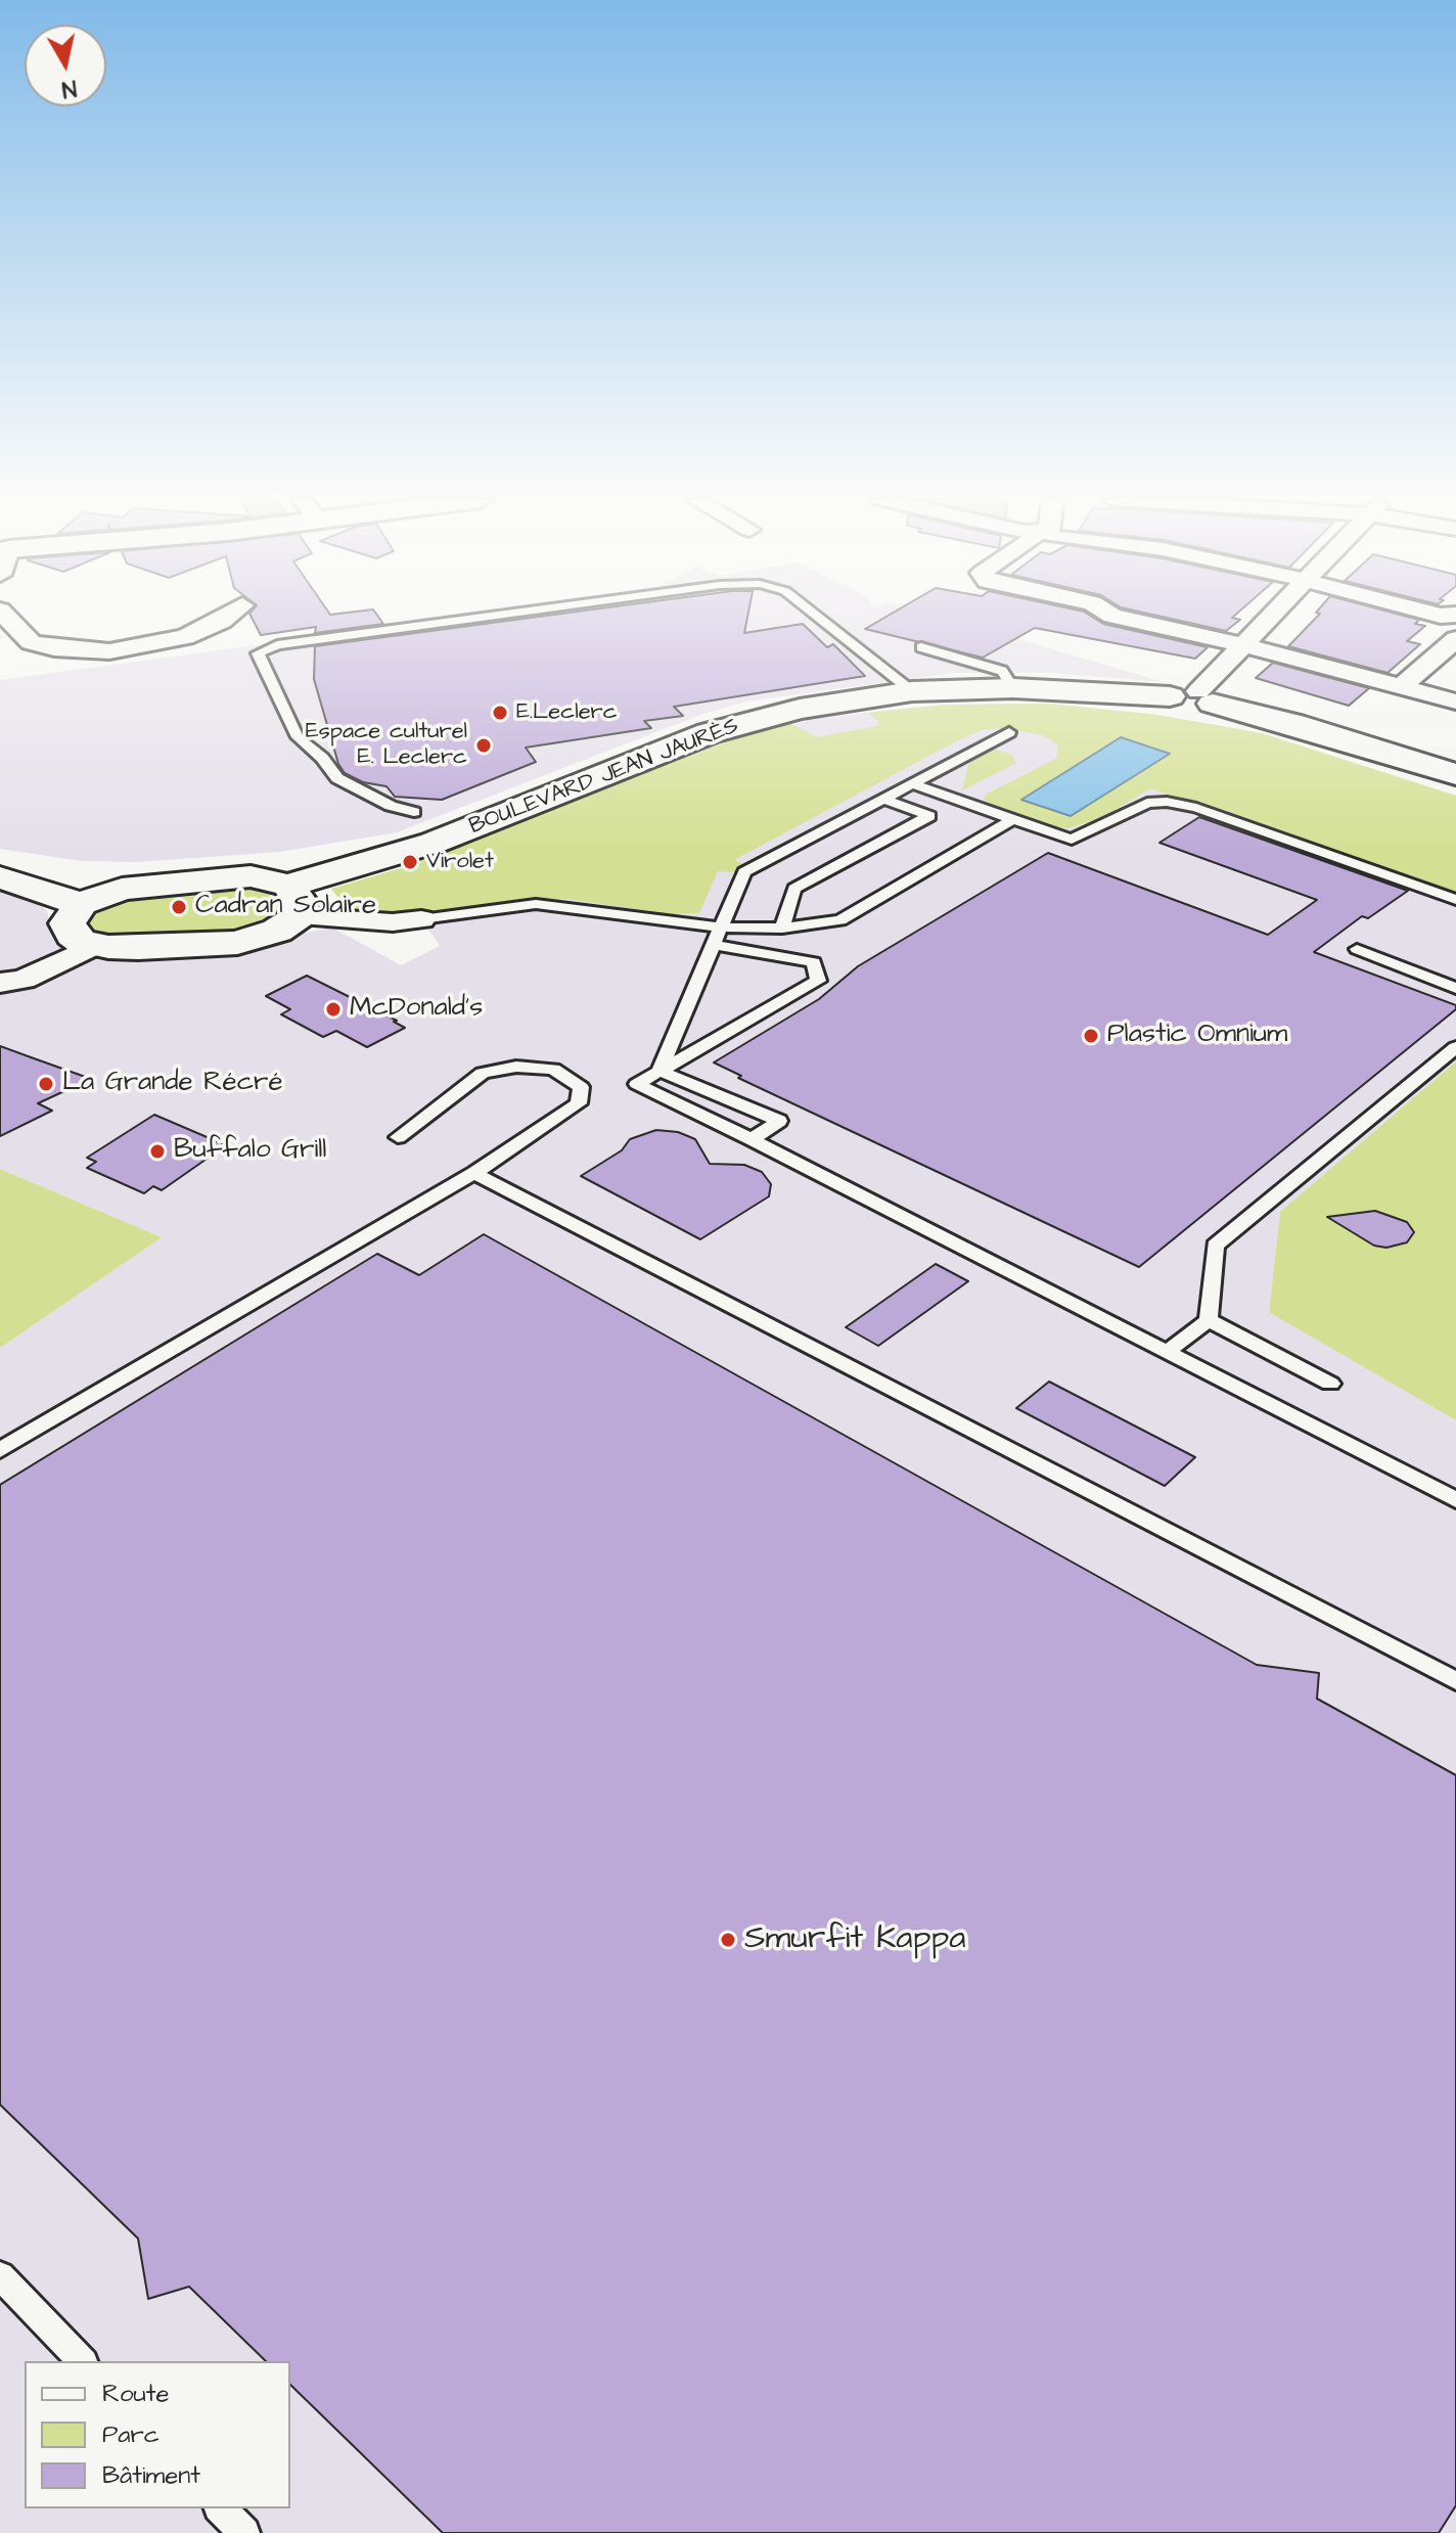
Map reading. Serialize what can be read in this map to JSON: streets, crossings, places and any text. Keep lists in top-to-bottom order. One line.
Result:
{"streets":{"main road":["BOULEVARD JEAN JAURÈS"]},"places":["E.Leclerc","Espace culturel E. Leclerc","Virolet","Cadran Solaire","McDonald's","Plastic Omnium","La Grande Récré","Buffalo Grill","Smurfit Kappa"],"legend":["Route","Parc","Bâtiment"],"north":"bottom"}
